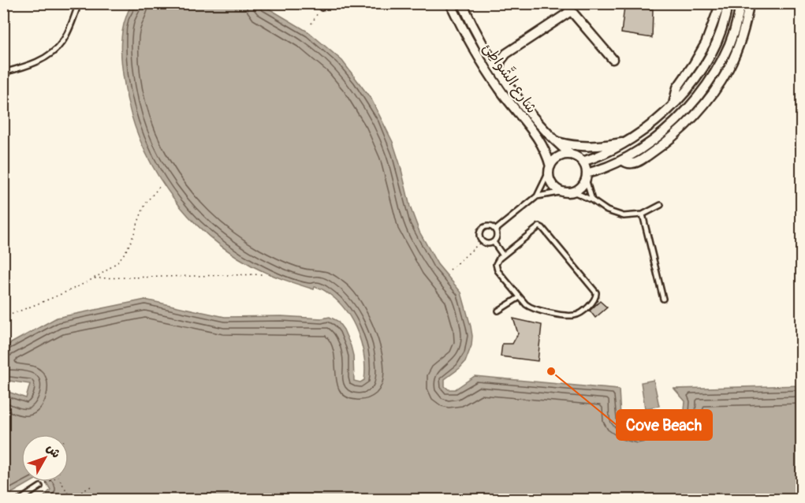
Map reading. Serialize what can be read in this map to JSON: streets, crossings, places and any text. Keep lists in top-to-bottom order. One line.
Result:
{"streets":{"street":["شارع الشَّواطِئ"]},"places":["Cove Beach"],"north":"top right"}
